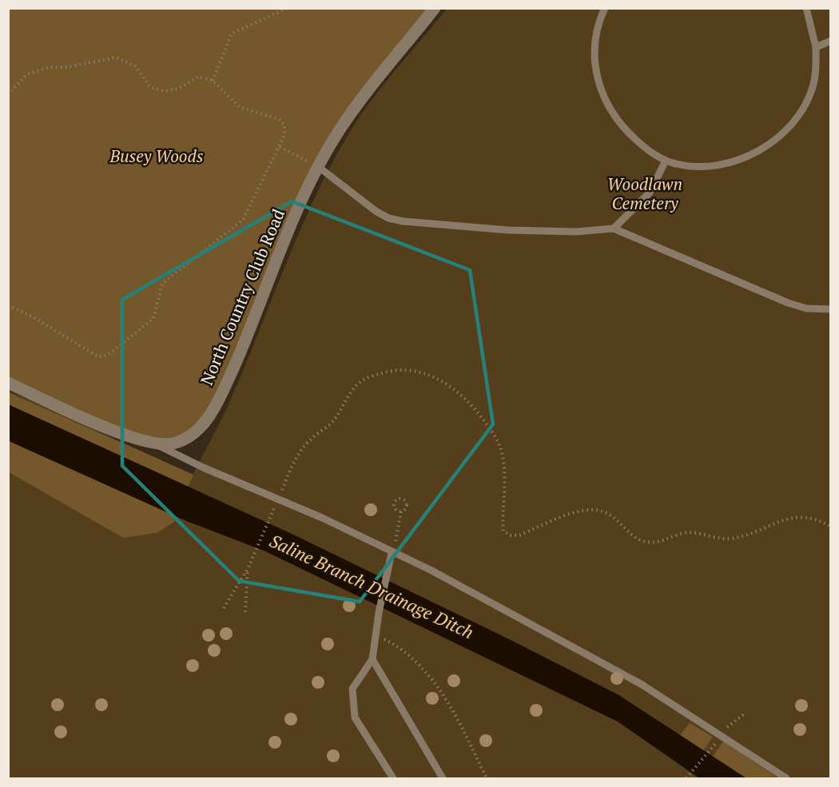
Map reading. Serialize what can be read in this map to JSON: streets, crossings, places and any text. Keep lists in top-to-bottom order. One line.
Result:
{"streets":{"street":["North Country Club Road"]},"water":["Saline Branch Drainage Ditch"],"parks":["Busey Woods","Woodlawn Cemetery"]}
